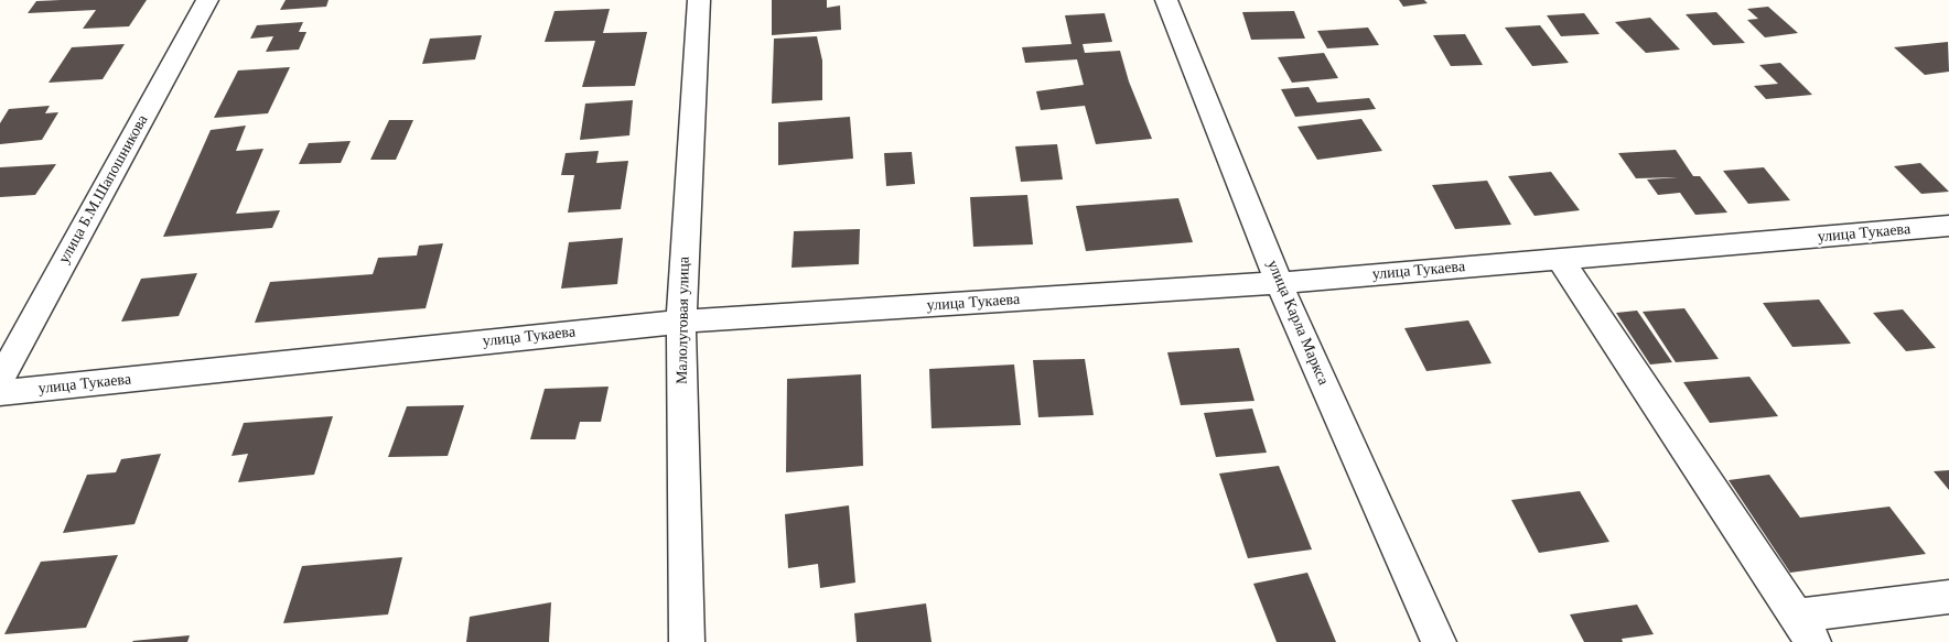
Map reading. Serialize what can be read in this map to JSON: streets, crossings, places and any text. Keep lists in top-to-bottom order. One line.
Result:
{"streets":{"street":["улица Б.М.Шапошникова","улица Тукаева","Малолуговая улица","улица Карла Маркса"]},"crossings":[["улица Тукаева","Малолуговая улица"],["улица Тукаева","улица Карла Маркса"]]}
